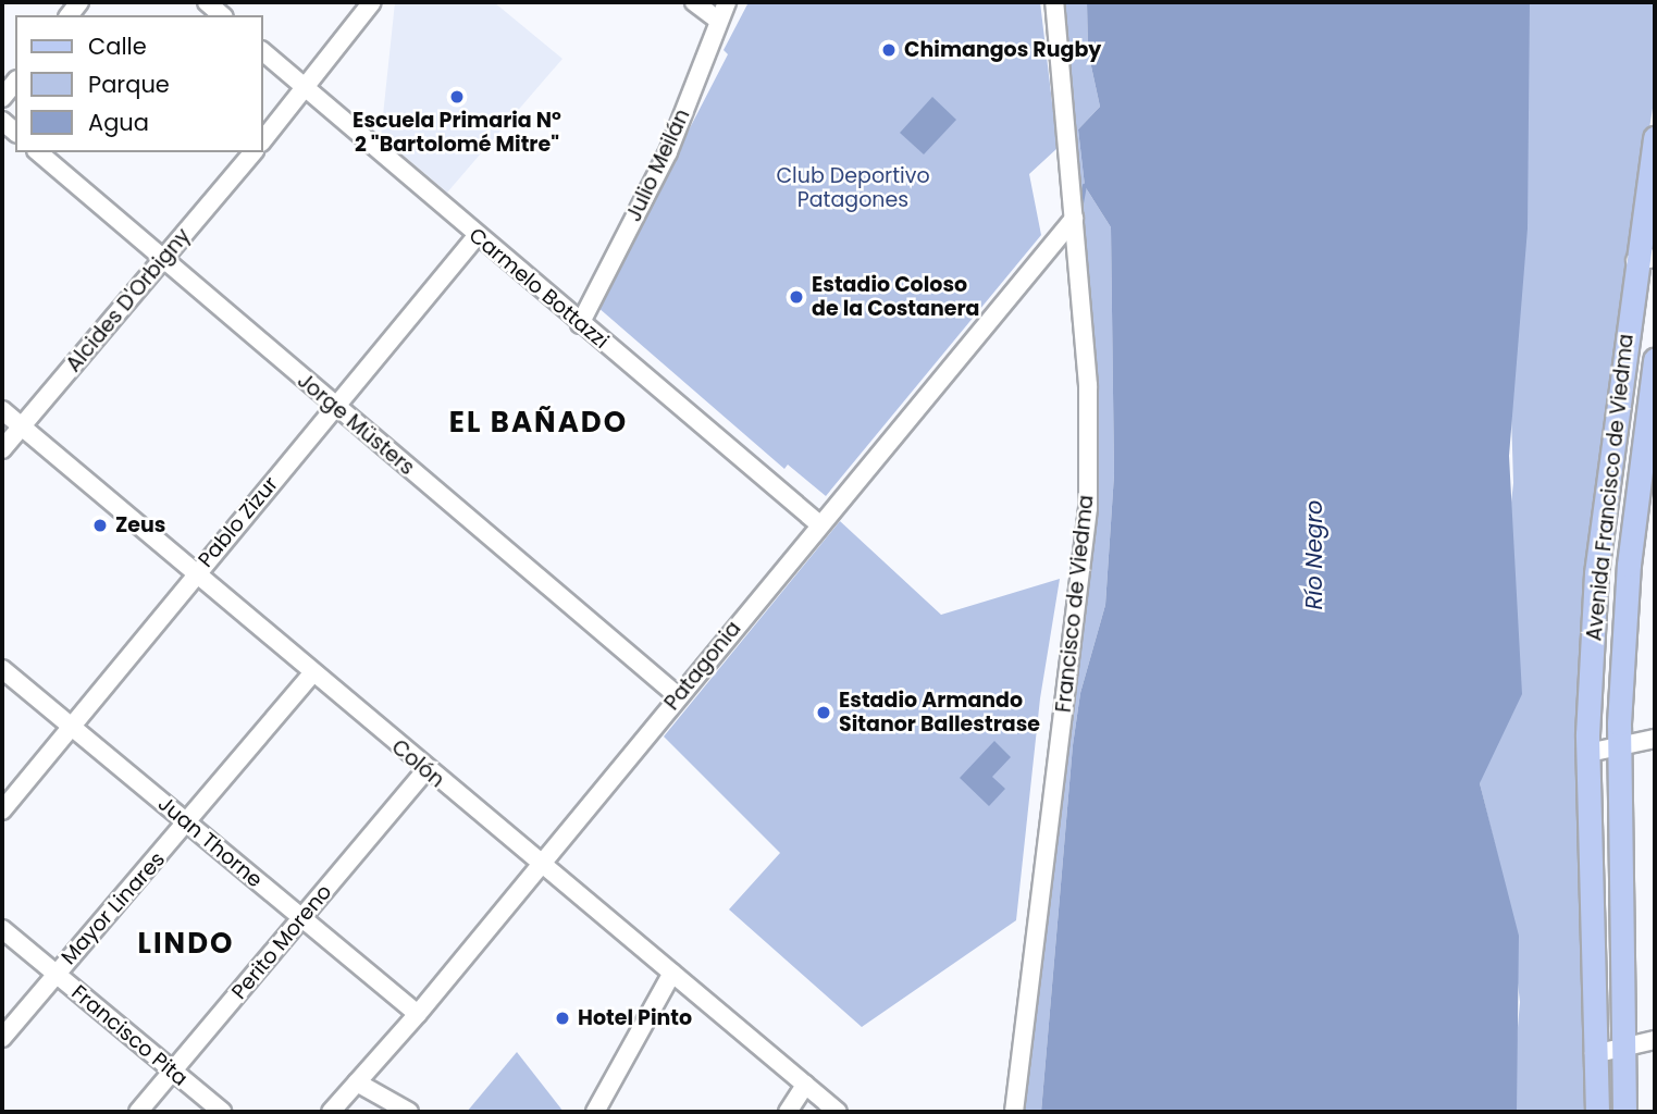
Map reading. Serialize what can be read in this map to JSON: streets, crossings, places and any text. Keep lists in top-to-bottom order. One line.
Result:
{"streets":{"main road":["Avenida Francisco de Viedma"],"street":["Julio Meilán","Carmelo Bottazzi","Alcides D'Orbigny","Jorge Müsters","Pablo Zizur","Francisco de Viedma","Patagonia","Colón","Juan Thorne","Mayor Linares","Perito Moreno","Francisco Pita"]},"crossings":[["Julio Meilán","Carmelo Bottazzi"],["Carmelo Bottazzi","Pablo Zizur"],["Carmelo Bottazzi","Patagonia"],["Alcides D'Orbigny","Jorge Müsters"],["Alcides D'Orbigny","Colón"],["Jorge Müsters","Pablo Zizur"],["Jorge Müsters","Patagonia"],["Pablo Zizur","Colón"],["Pablo Zizur","Juan Thorne"],["Francisco de Viedma","Patagonia"],["Patagonia","Colón"],["Patagonia","Juan Thorne"],["Colón","Mayor Linares"],["Colón","Perito Moreno"],["Juan Thorne","Mayor Linares"],["Juan Thorne","Perito Moreno"],["Mayor Linares","Francisco Pita"],["Perito Moreno","Francisco Pita"]],"districts":["EL BAÑADO","LINDO"],"water":["Río Negro"],"parks":["Club Deportivo Patagones"],"places":["Chimangos Rugby","Escuela Primaria N° 2 \"Bartolomé Mitre\"","Estadio Coloso de la Costanera","Zeus","Estadio Armando Sitanor Ballestrase","Hotel Pinto"],"legend":["Calle","Parque","Agua"]}
